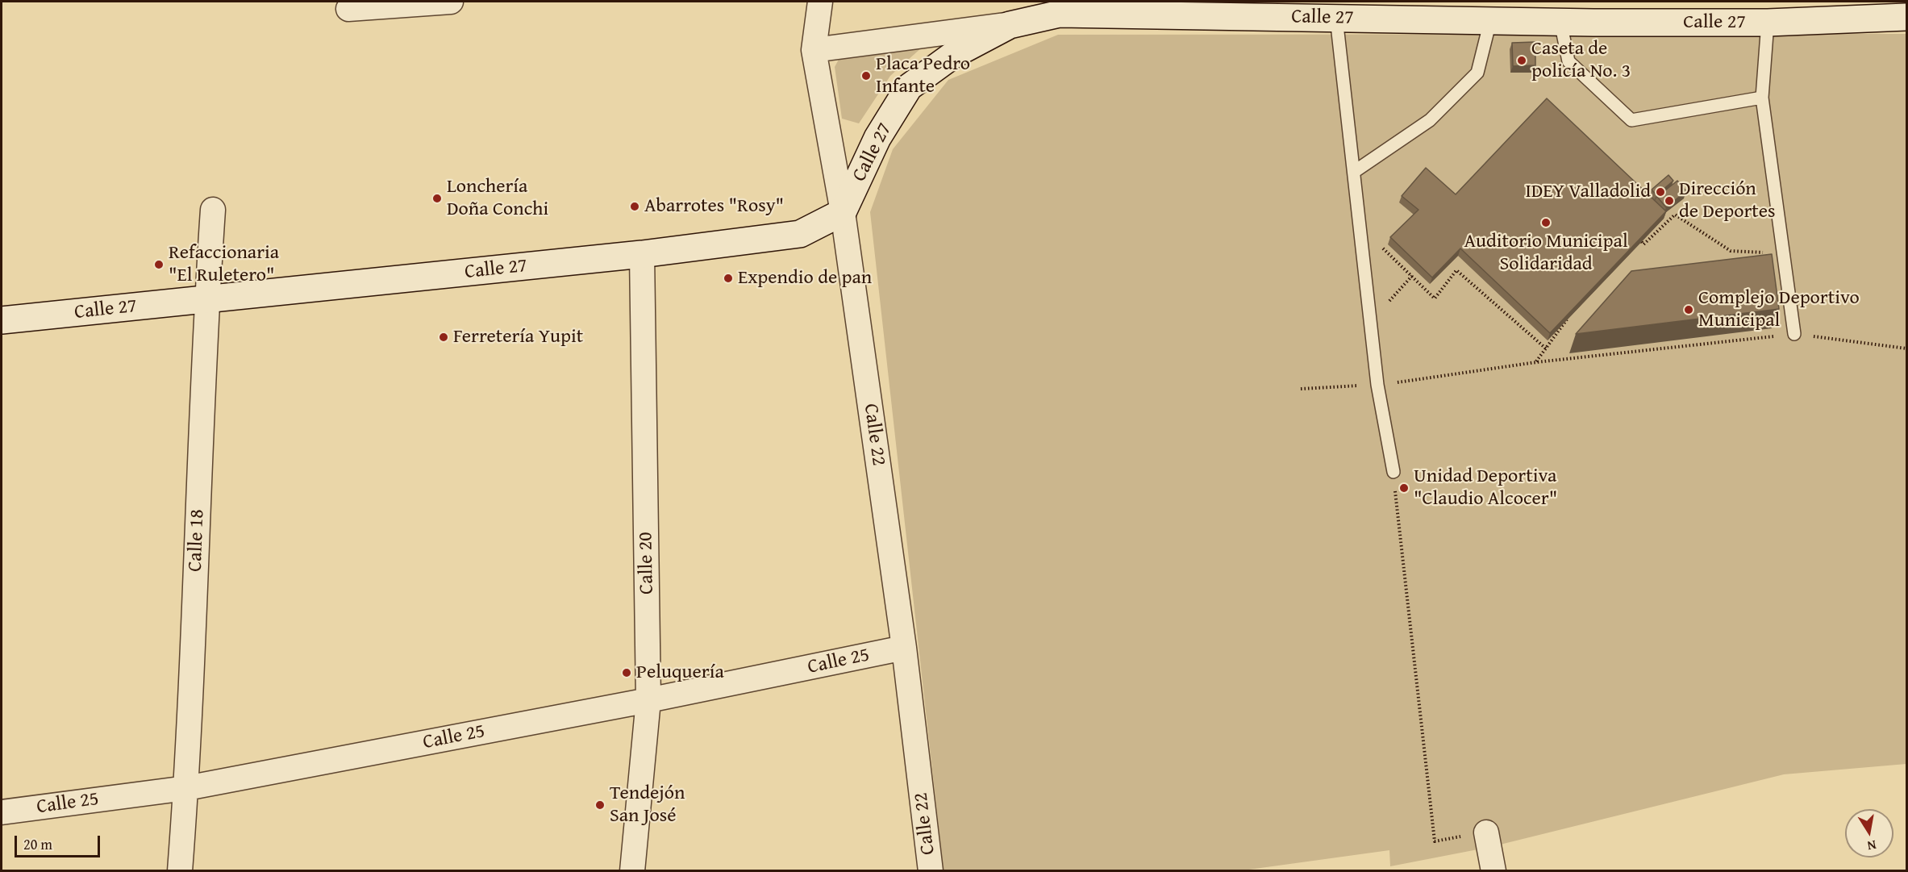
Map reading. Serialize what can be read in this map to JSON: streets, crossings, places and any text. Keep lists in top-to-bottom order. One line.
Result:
{"streets":{"main road":["Calle 27"],"street":["Calle 22","Calle 18","Calle 20","Calle 25"]},"crossings":[["Calle 27","Calle 22"],["Calle 27","Calle 18"],["Calle 27","Calle 20"],["Calle 22","Calle 25"],["Calle 18","Calle 25"],["Calle 20","Calle 25"]],"places":["Caseta de policía No. 3","Placa Pedro Infante","IDEY Valladolid","Lonchería Doña Conchi","Dirección de Deportes","Abarrotes \"Rosy\"","Auditorio Municipal Solidaridad","Refaccionaria \"El Ruletero\"","Expendio de pan","Complejo Deportivo Municipal","Ferretería Yupit","Unidad Deportiva \"Claudio Alcocer\"","Peluquería","Tendejón San José"],"scale_bar":"20 m","north":"bottom"}
